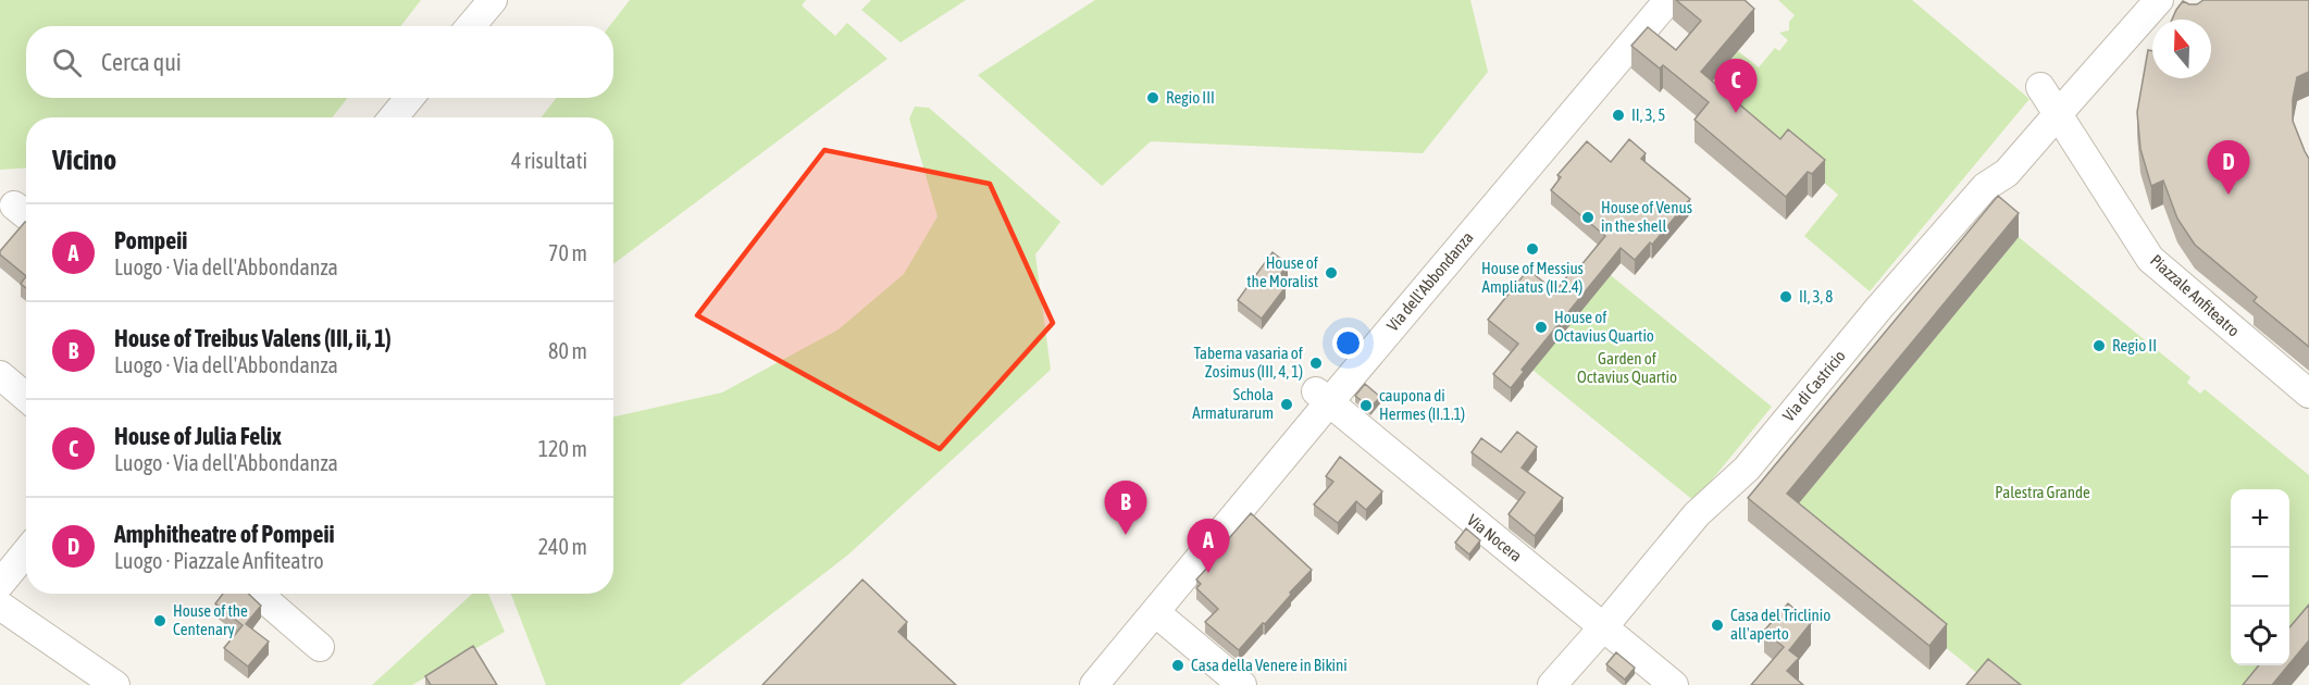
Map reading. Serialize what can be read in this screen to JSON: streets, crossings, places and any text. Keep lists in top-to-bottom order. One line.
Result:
{"streets":{"street":["Via dell'Abbondanza","Piazzale Anfiteatro","Via di Castricio","Via Nocera"]},"crossings":[["Via dell'Abbondanza","Via Nocera"],["Piazzale Anfiteatro","Via di Castricio"],["Via di Castricio","Via Nocera"]],"parks":["Garden of Octavius Quartio","Palestra Grande"],"places":["Regio III","II, 3, 5","House of Venus in the shell","House of Messius Ampliatus (II.2.4)","House of the Moralist","II, 3, 8","House of Octavius Quartio","Regio II","Taberna vasaria of Zosimus (III, 4, 1)","Schola Armaturarum","caupona di Hermes (II.1.1)","House of the Centenary","Casa del Triclinio all'aperto","Casa della Venere in Bikini"],"north":"top","page":{"search":"Cerca qui","pins":["C","D","B","A"],"heading":["Vicino","4 risultati"],"list":[{"mark":"A","name":"Pompeii","note":"Luogo · Via dell'Abbondanza","value":"70 m"},{"mark":"B","name":"House of Treibus Valens (III, ii, 1)","note":"Luogo · Via dell'Abbondanza","value":"80 m"},{"mark":"C","name":"House of Julia Felix","note":"Luogo · Via dell'Abbondanza","value":"120 m"},{"mark":"D","name":"Amphitheatre of Pompeii","note":"Luogo · Piazzale Anfiteatro","value":"240 m"}],"map_buttons":["+","−"]}}
